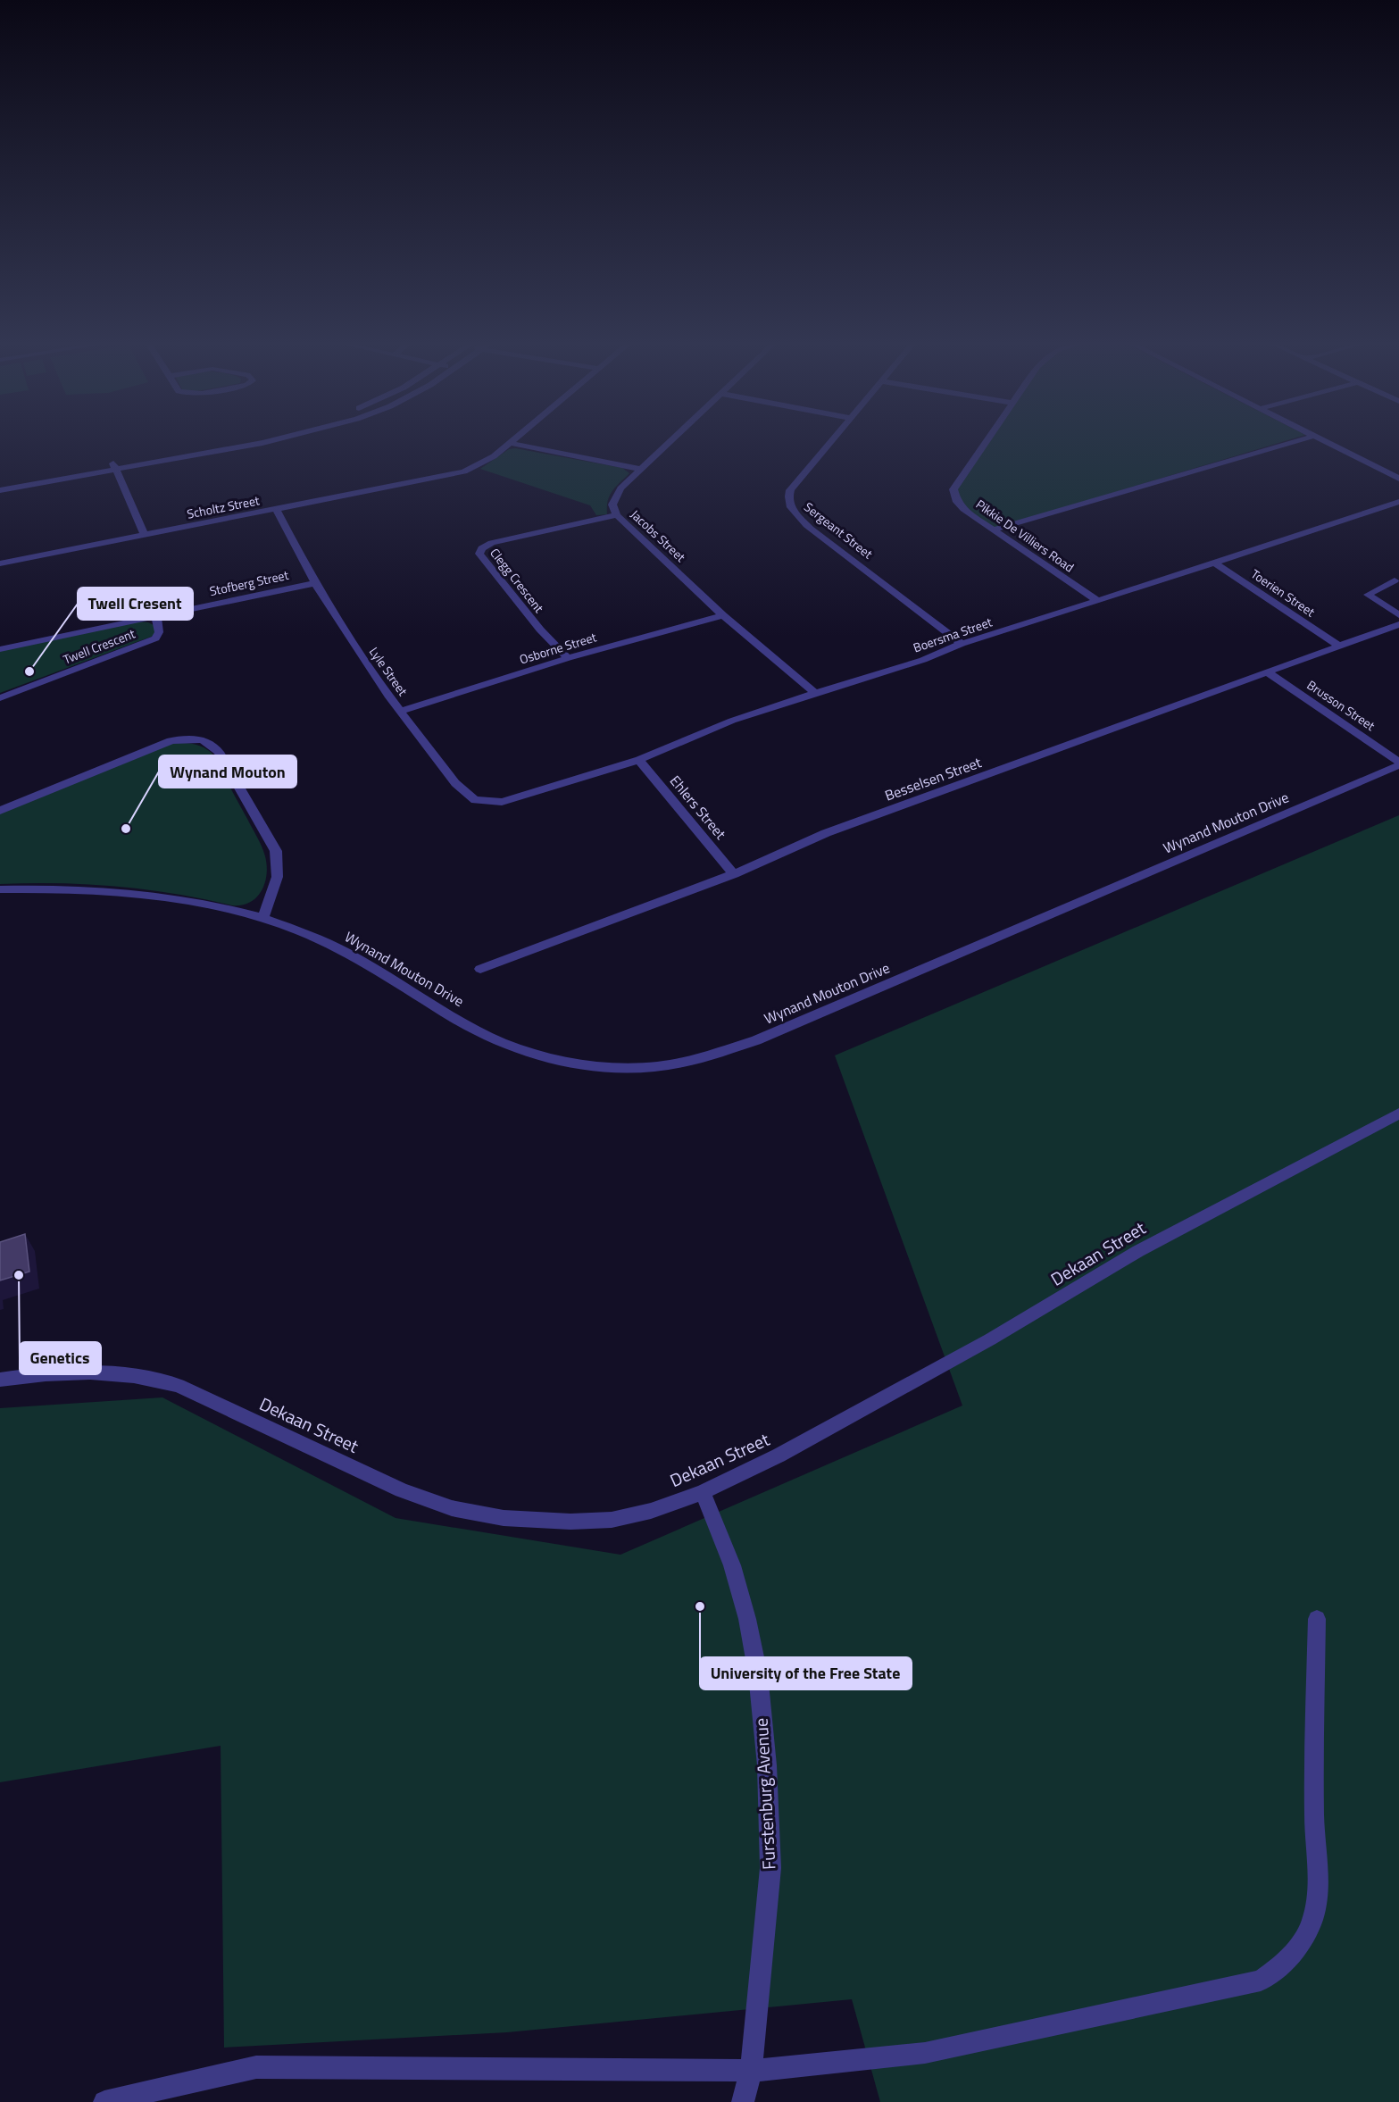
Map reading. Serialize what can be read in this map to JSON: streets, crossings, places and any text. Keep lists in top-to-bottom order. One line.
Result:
{"streets":{"street":["Scholtz Street","Sergeant Street","Jacobs Street","Pikkie De Villiers Road","Clegg Crescent","Stofberg Street","Toerien Street","Boersma Street","Twell Crescent","Osborne Street","Lyle Street","Brusson Street","Besselsen Street","Ehlers Street","Wynand Mouton Drive","Dekaan Street","Furstenburg Avenue"]},"crossings":[["Scholtz Street","Lyle Street"],["Sergeant Street","Boersma Street"],["Jacobs Street","Clegg Crescent"],["Jacobs Street","Boersma Street"],["Jacobs Street","Osborne Street"],["Pikkie De Villiers Road","Boersma Street"],["Clegg Crescent","Osborne Street"],["Stofberg Street","Twell Crescent"],["Stofberg Street","Lyle Street"],["Toerien Street","Boersma Street"],["Toerien Street","Besselsen Street"],["Boersma Street","Lyle Street"],["Boersma Street","Ehlers Street"],["Osborne Street","Lyle Street"],["Brusson Street","Besselsen Street"],["Besselsen Street","Ehlers Street"],["Dekaan Street","Furstenburg Avenue"]],"places":["Twell Cresent","Wynand Mouton","Genetics","University of the Free State"]}
